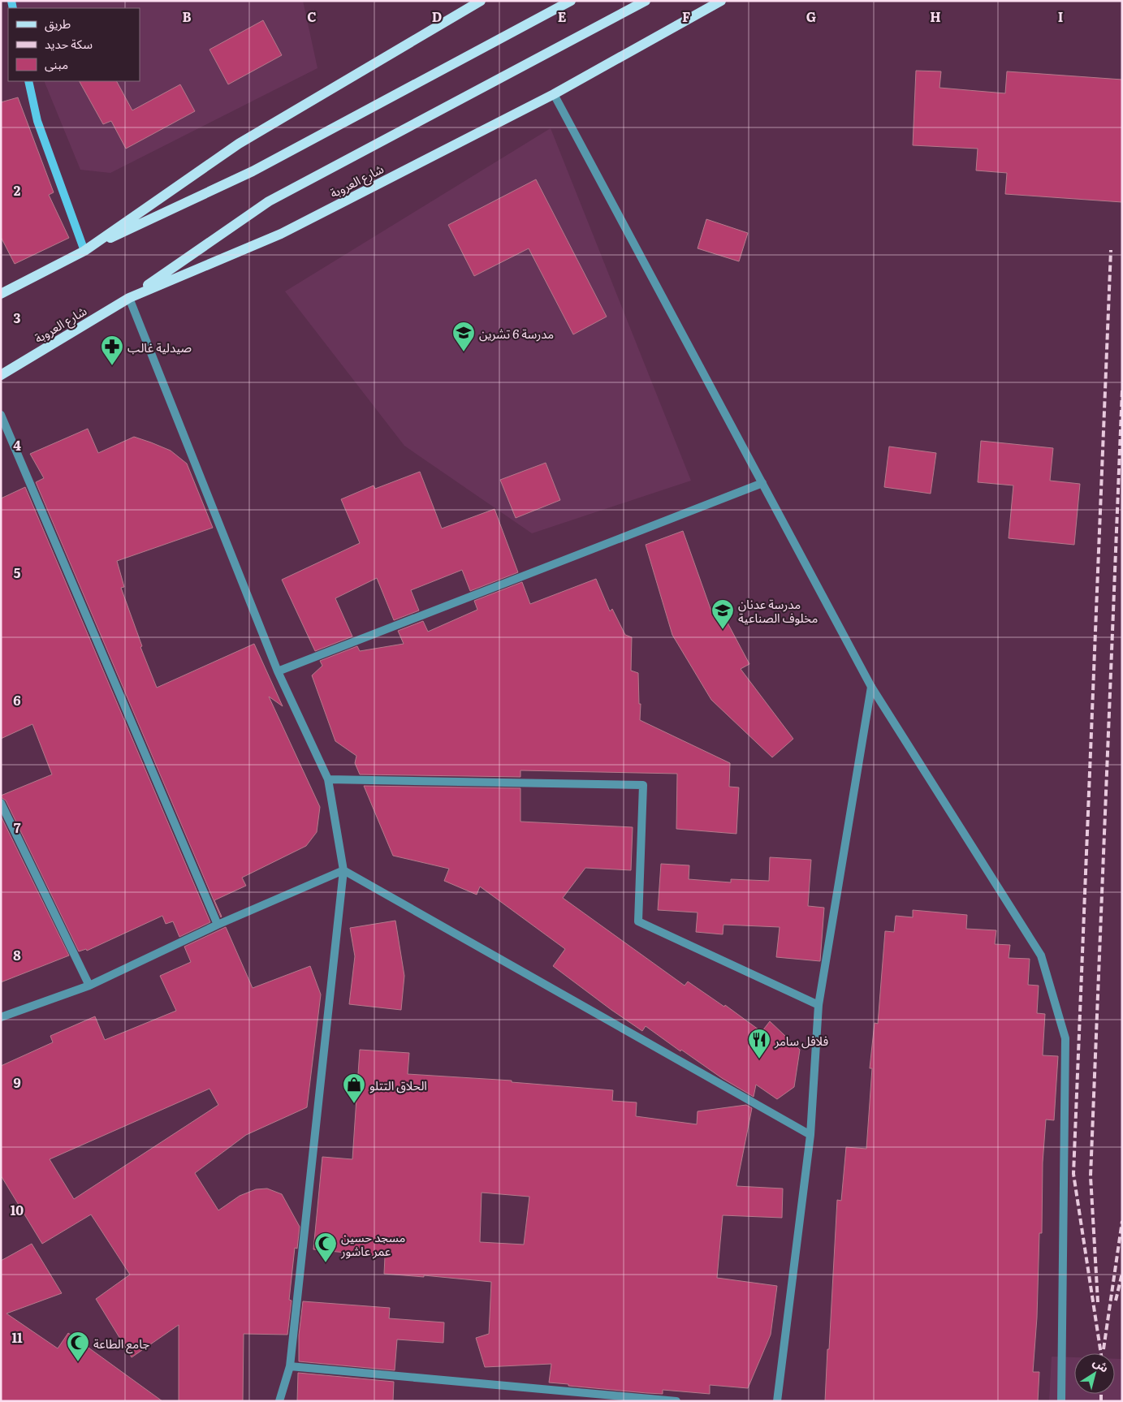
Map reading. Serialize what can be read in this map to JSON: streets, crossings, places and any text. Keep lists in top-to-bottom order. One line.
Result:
{"streets":{"main road":["شارع العروبة"]},"places":{"school or university":["مدرسة 6 تشرين","مدرسة عدنان مخلوف الصناعية"],"pharmacy":["صيدلية غالب"],"restaurant":["فلافل سامر"],"shop":["الحلاق التتلو"],"mosque":["مسجد حسين عمر عاشور","جامع الطاعة"]},"legend":["طريق","سكة حديد","مبنى"],"north":"top right","grid":{"columns":["B","C","D","E","F","G","H","I"],"rows":["2","3","4","5","6","7","8","9","10","11"]}}
